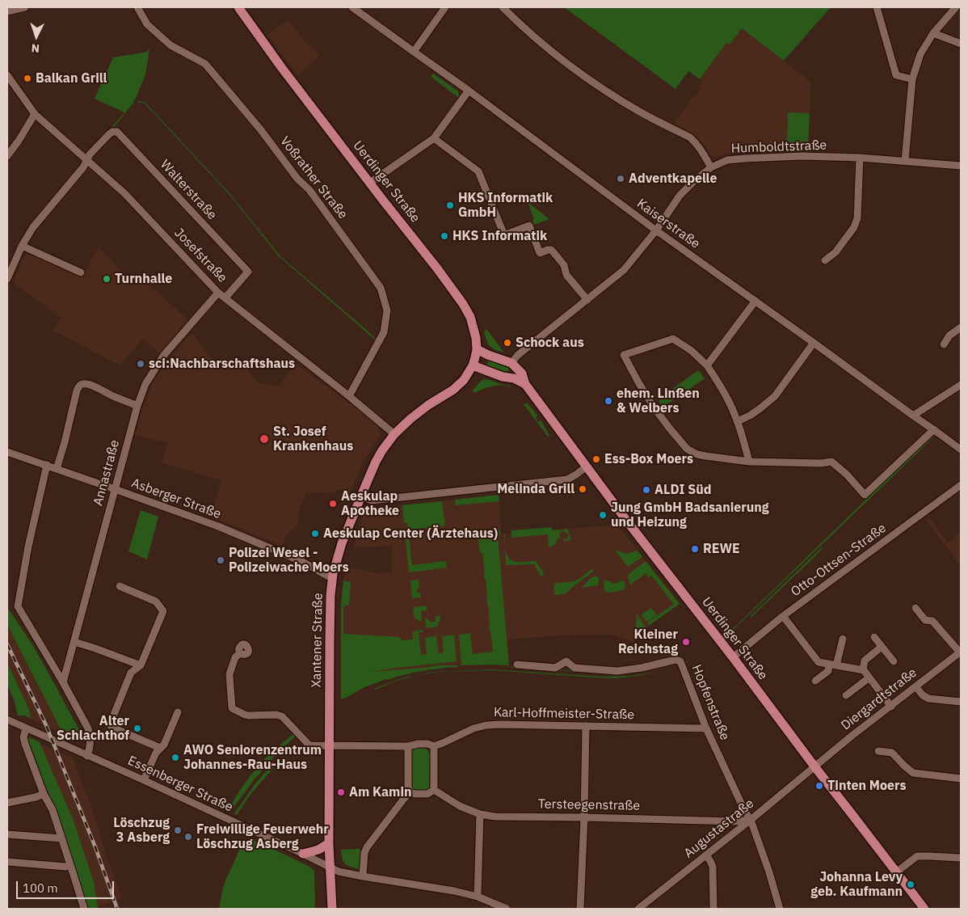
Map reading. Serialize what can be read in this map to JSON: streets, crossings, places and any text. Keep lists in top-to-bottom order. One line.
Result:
{"streets":{"main road":["Uerdinger Straße","Xantener Straße"],"street":["Humboldtstraße","Voßrather Straße","Walterstraße","Kaiserstraße","Josefstraße","Annastraße","Asberger Straße","Otto-Ottsen-Straße","Diergardtstraße","Hopfenstraße","Karl-Hoffmeister-Straße","Essenberger Straße","Tersteegenstraße","Augustastraße"]},"crossings":[["Humboldtstraße","Uerdinger Straße"],["Humboldtstraße","Kaiserstraße"],["Voßrather Straße","Josefstraße"],["Uerdinger Straße","Otto-Ottsen-Straße"],["Uerdinger Straße","Xantener Straße"],["Uerdinger Straße","Diergardtstraße"],["Uerdinger Straße","Augustastraße"],["Walterstraße","Josefstraße"],["Josefstraße","Annastraße"],["Josefstraße","Xantener Straße"],["Annastraße","Asberger Straße"],["Asberger Straße","Xantener Straße"],["Xantener Straße","Karl-Hoffmeister-Straße"],["Xantener Straße","Essenberger Straße"],["Diergardtstraße","Augustastraße"],["Hopfenstraße","Karl-Hoffmeister-Straße"],["Hopfenstraße","Tersteegenstraße"],["Hopfenstraße","Augustastraße"],["Tersteegenstraße","Augustastraße"]],"places":["Balkan Grill","Adventkapelle","HKS Informatik GmbH","HKS Informatik","Turnhalle","Schock aus","sci:Nachbarschaftshaus","ehem. Linßen & Welbers","St. Josef Krankenhaus","Ess-Box Moers","Melinda Grill","ALDI Süd","Aeskulap Apotheke","Jung GmbH Badsanierung und Heizung","Aeskulap Center (Ärztehaus)","REWE","Polizei Wesel - Polizeiwache Moers","Kleiner Reichstag","Alter Schlachthof","AWO Seniorenzentrum Johannes-Rau-Haus","Tinten Moers","Am Kamin","Löschzug 3 Asberg","Freiwillige Feuerwehr Löschzug Asberg","Johanna Levy geb. Kaufmann"],"scale_bar":"100 m","north":"bottom"}
